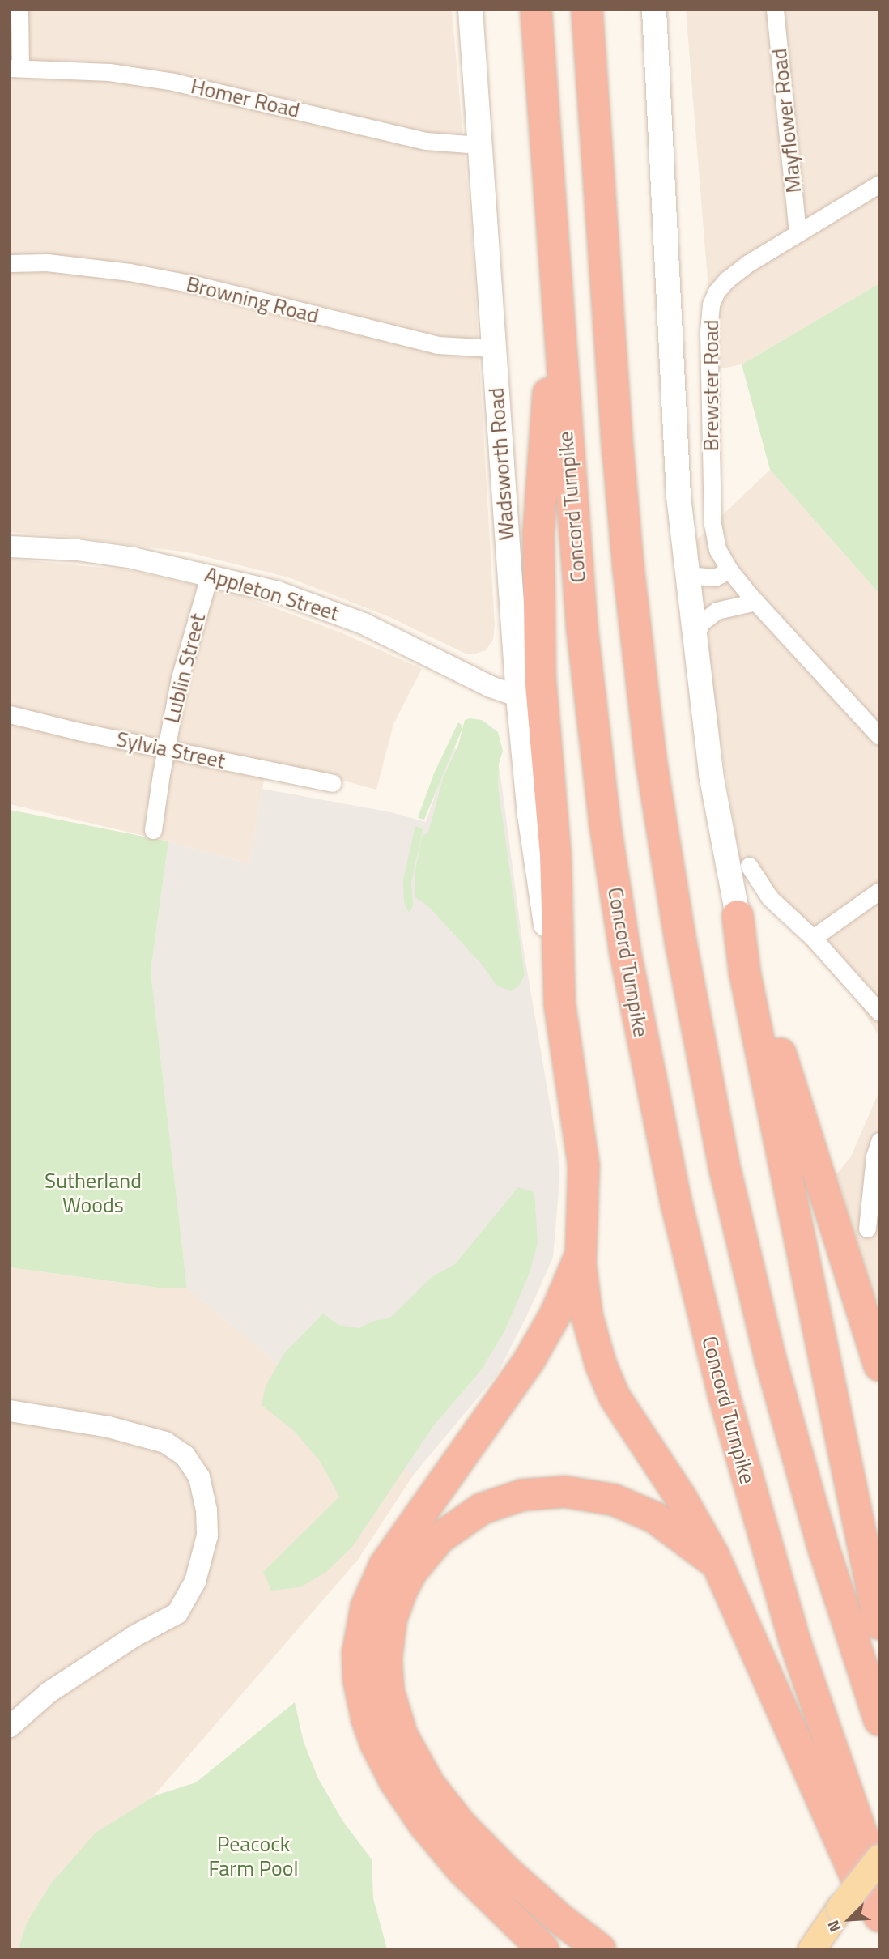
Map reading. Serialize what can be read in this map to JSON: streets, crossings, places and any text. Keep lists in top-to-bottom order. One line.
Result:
{"streets":{"highway":["Concord Turnpike"],"main road":["Wadsworth Road"],"street":["Homer Road","Mayflower Road","Browning Road","Brewster Road","Appleton Street","Lublin Street","Sylvia Street"]},"crossings":[["Homer Road","Wadsworth Road"],["Mayflower Road","Brewster Road"],["Browning Road","Wadsworth Road"],["Wadsworth Road","Appleton Street"],["Appleton Street","Lublin Street"],["Lublin Street","Sylvia Street"]],"parks":["Sutherland Woods","Peacock Farm Pool"],"north":"bottom left"}
